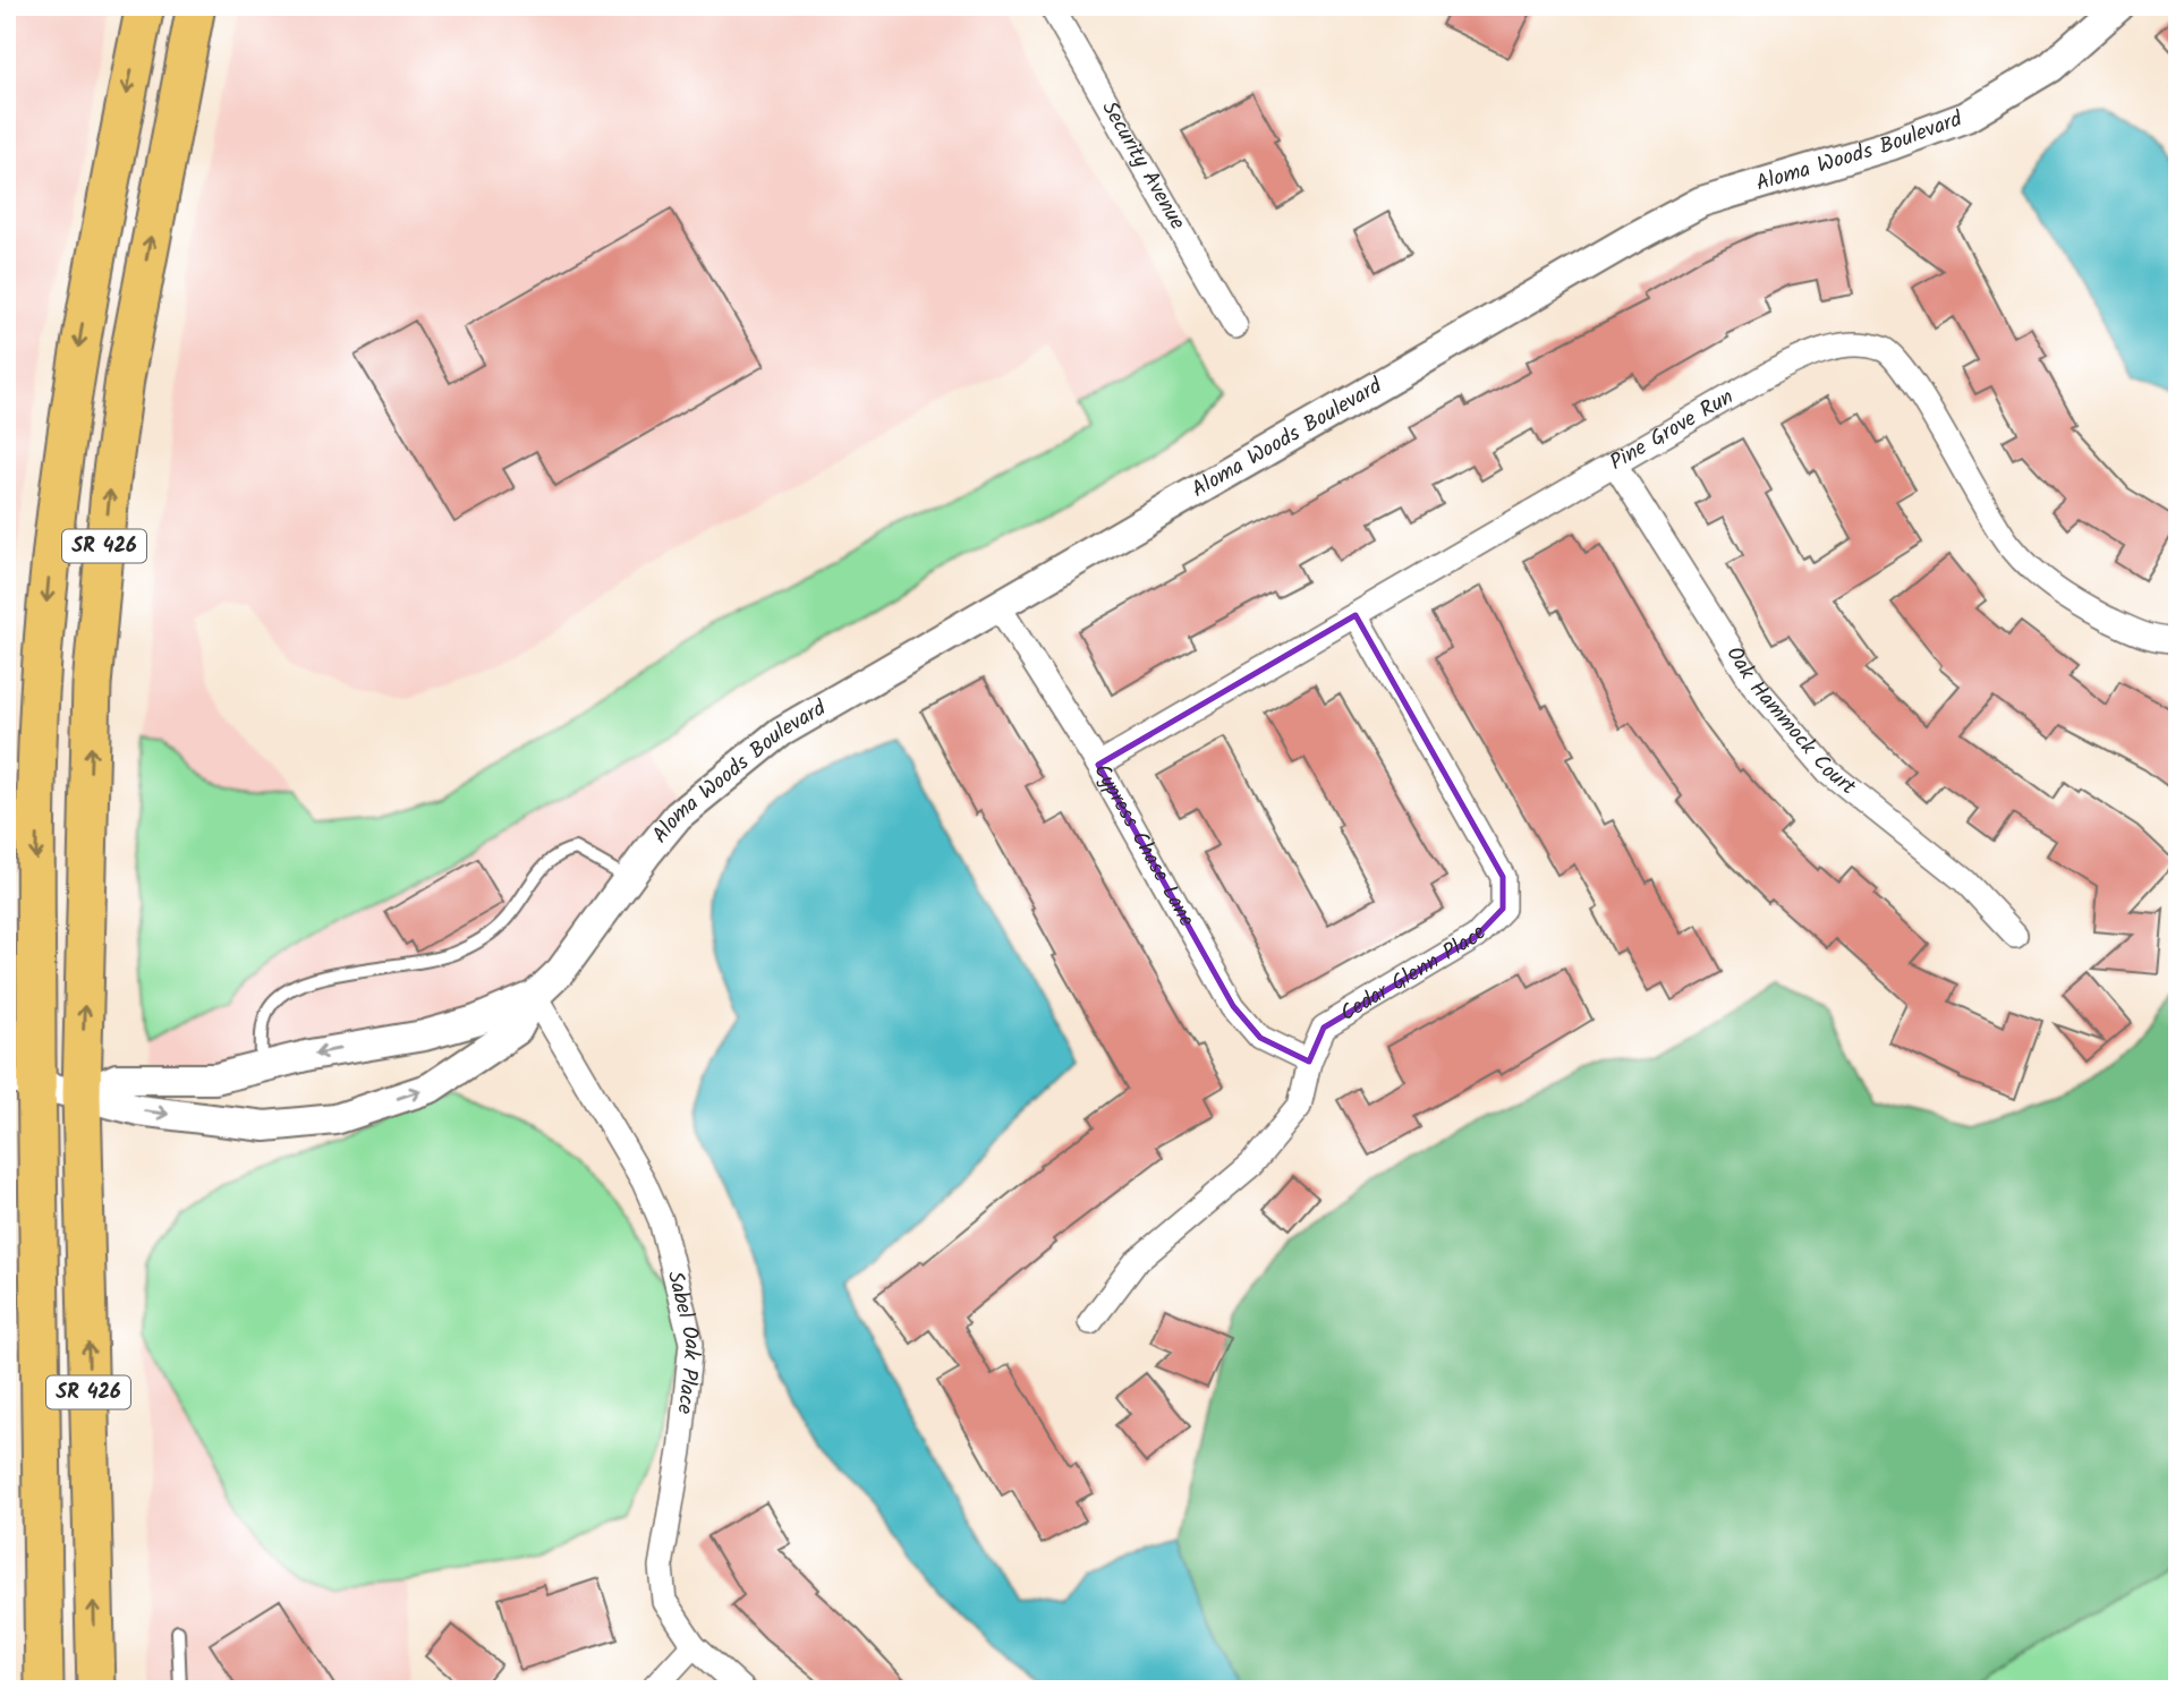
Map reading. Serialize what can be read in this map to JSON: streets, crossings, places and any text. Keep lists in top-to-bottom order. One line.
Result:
{"streets":{"main road":["SR 426"],"street":["Aloma Woods Boulevard","Security Avenue","Pine Grove Run","Oak Hammock Court","Cypress Chase Lane","Cedar Glenn Place","Sabel Oak Place"]},"crossings":[["Aloma Woods Boulevard","SR 426"],["Aloma Woods Boulevard","Cypress Chase Lane"],["Aloma Woods Boulevard","Sabel Oak Place"],["Pine Grove Run","Oak Hammock Court"],["Pine Grove Run","Cypress Chase Lane"],["Pine Grove Run","Cedar Glenn Place"],["Cypress Chase Lane","Cedar Glenn Place"]]}
